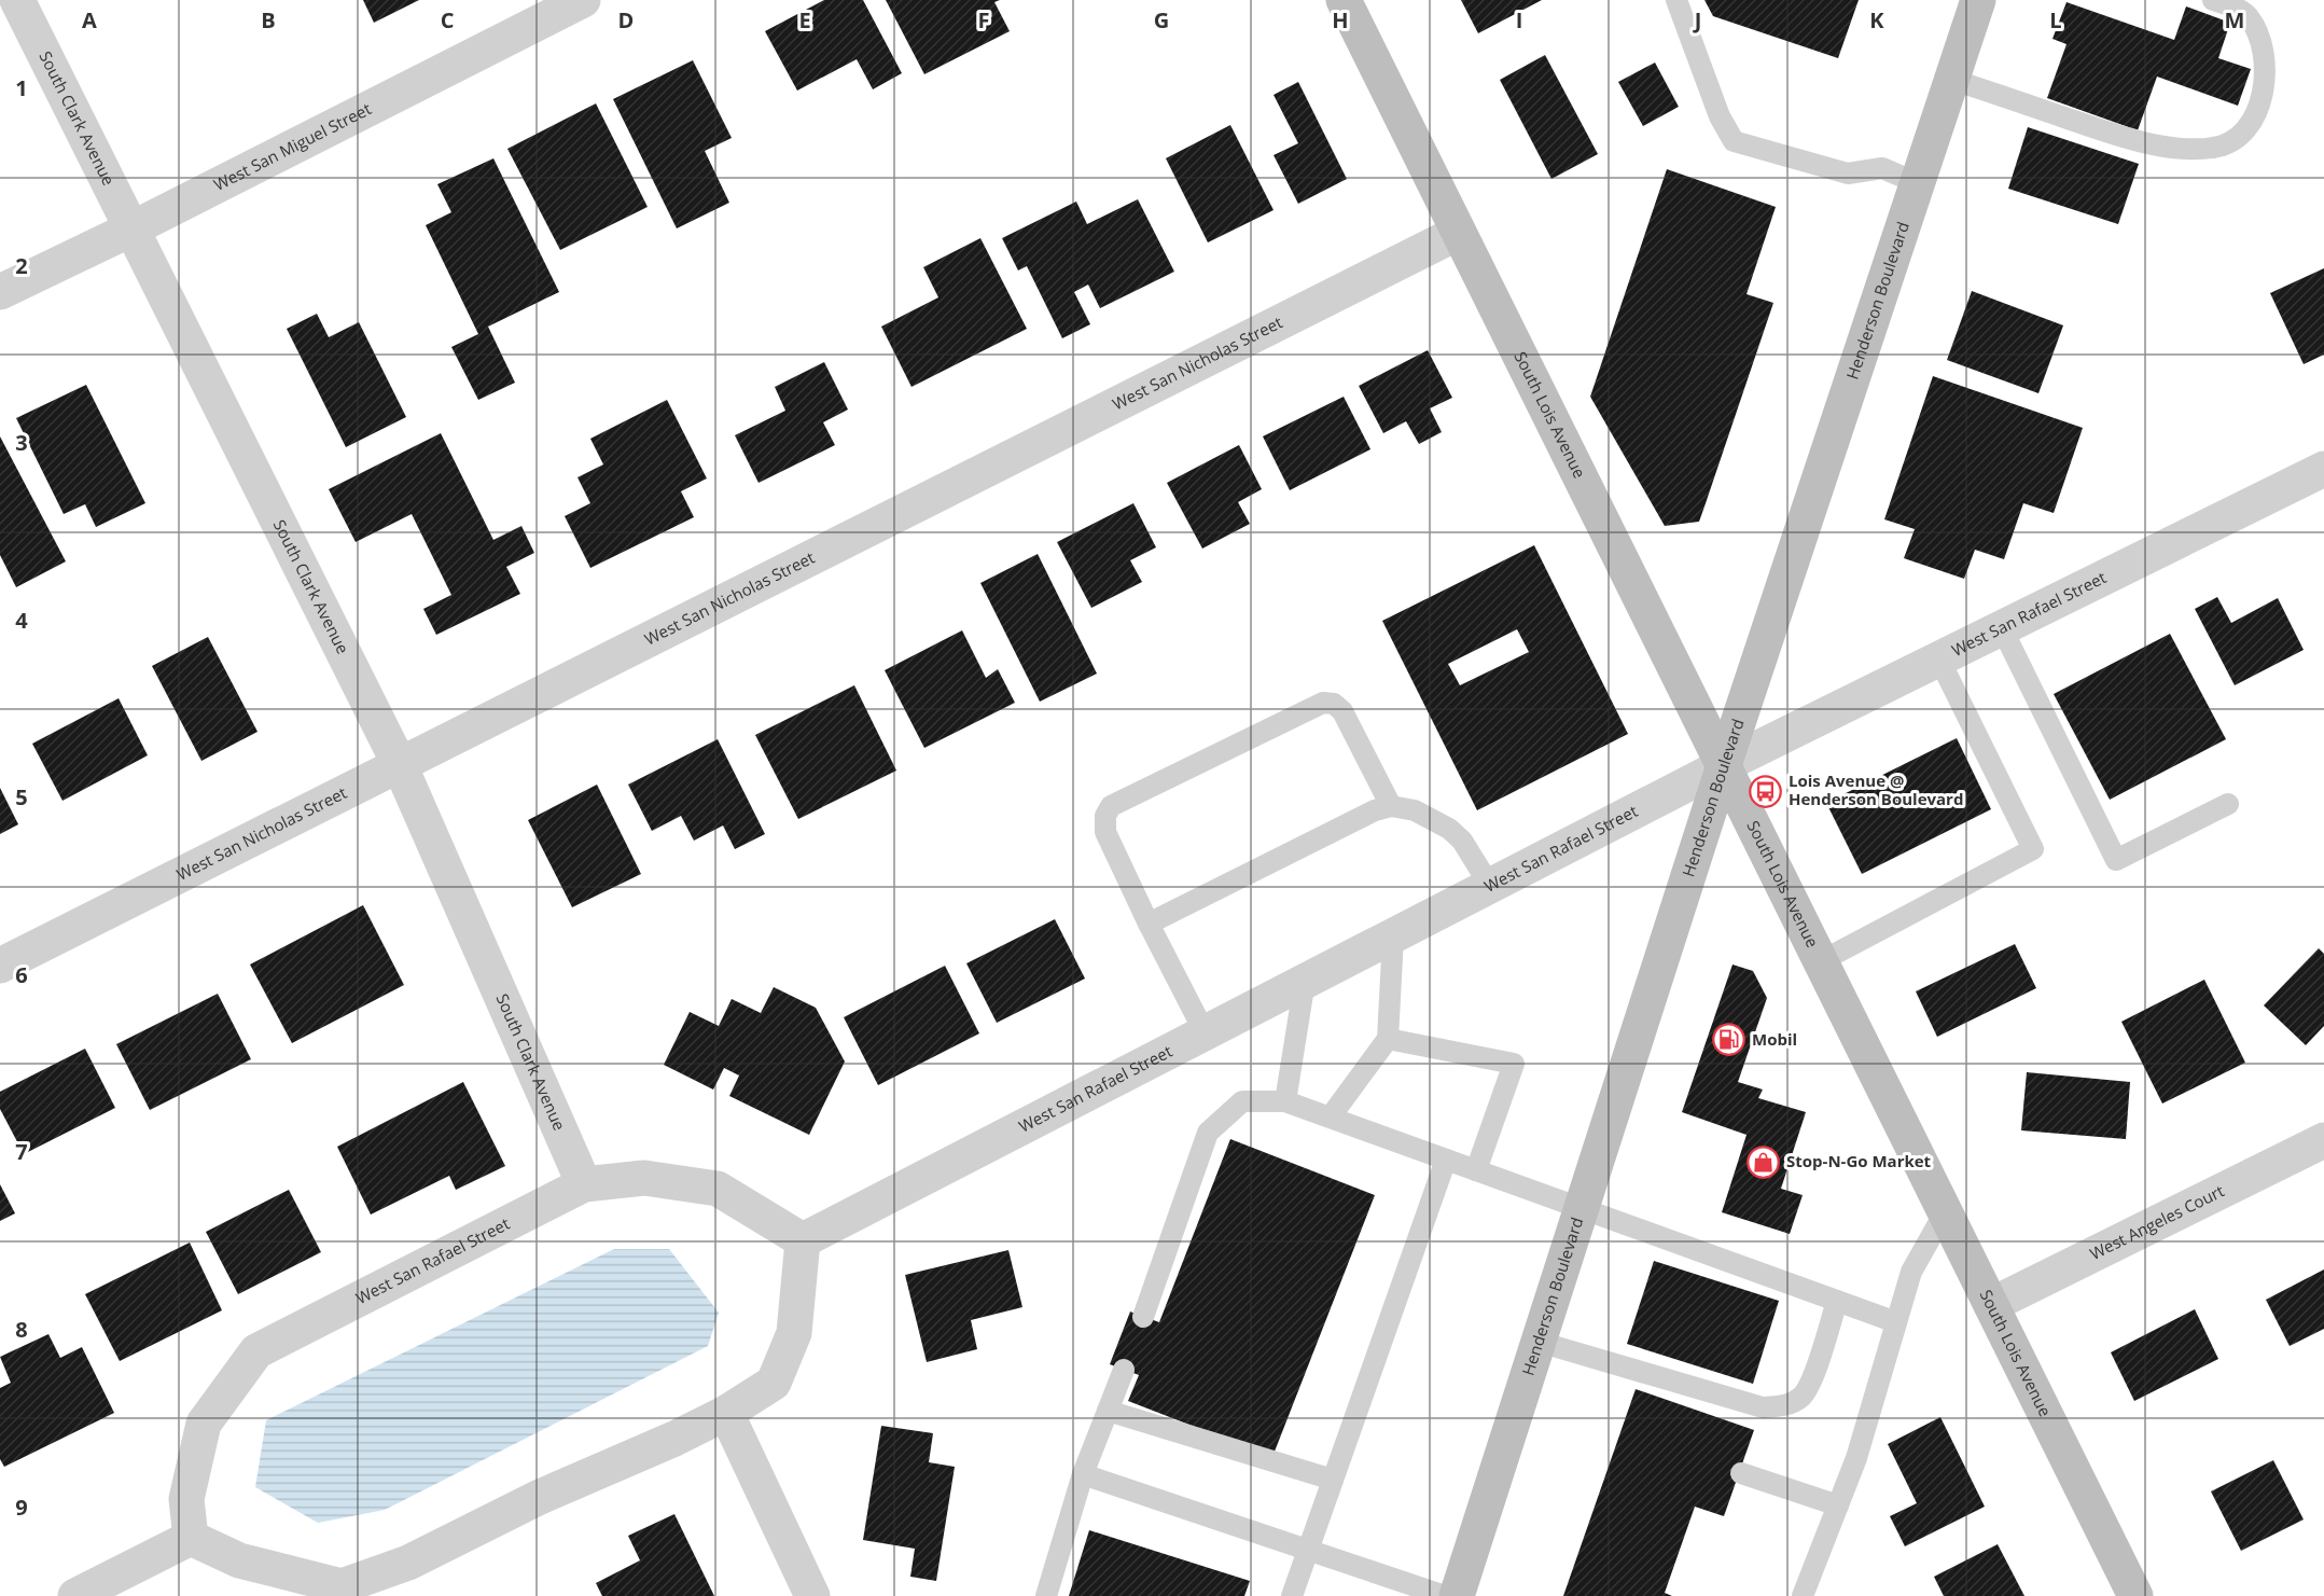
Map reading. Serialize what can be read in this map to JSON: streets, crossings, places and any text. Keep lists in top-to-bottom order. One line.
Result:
{"streets":{"street":["South Clark Avenue","West San Miguel Street","Henderson Boulevard","West San Nicholas Street","South Lois Avenue","West San Rafael Street","West Angeles Court"]},"crossings":[["South Clark Avenue","West San Miguel Street"],["South Clark Avenue","West San Nicholas Street"],["South Clark Avenue","West San Rafael Street"],["Henderson Boulevard","South Lois Avenue"],["Henderson Boulevard","West San Rafael Street"],["West San Nicholas Street","South Lois Avenue"],["South Lois Avenue","West San Rafael Street"],["South Lois Avenue","West Angeles Court"]],"places":{"bus stop":["Lois Avenue @ Henderson Boulevard"],"fuel station":["Mobil"],"shop":["Stop-N-Go Market"]},"grid":{"columns":["A","B","C","D","E","F","G","H","I","J","K","L","M"],"rows":["1","2","3","4","5","6","7","8","9"]}}
